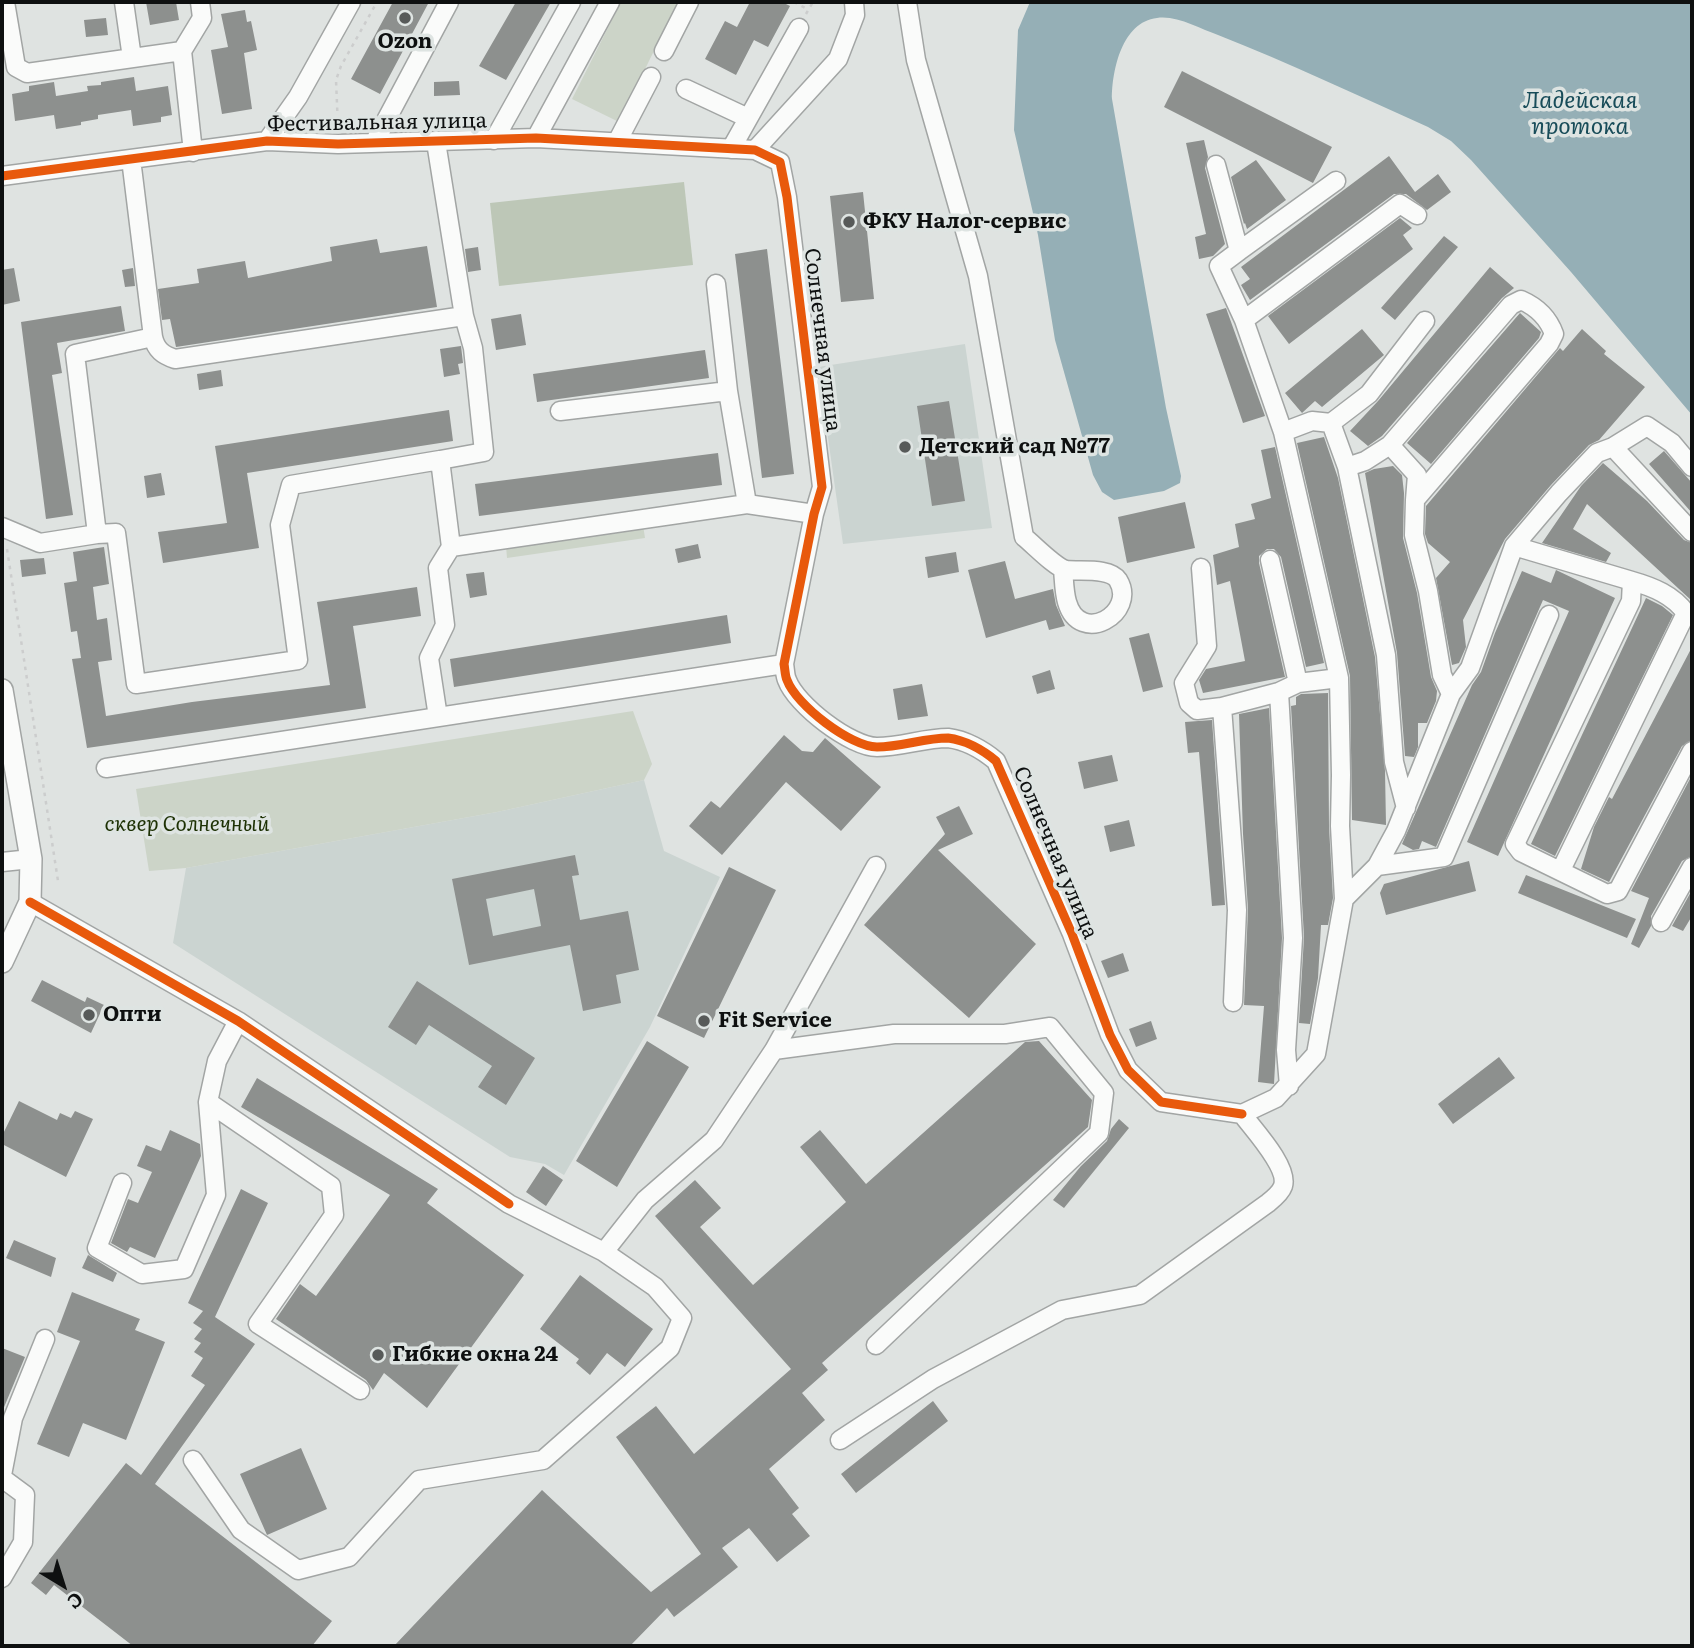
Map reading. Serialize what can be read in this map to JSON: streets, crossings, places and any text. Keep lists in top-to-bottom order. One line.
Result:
{"streets":{"street":["Фестивальная улица","Солнечная улица"]},"crossings":[["Фестивальная улица","Солнечная улица"]],"water":["Ладейская протока"],"parks":["сквер Солнечный"],"places":["Ozon","ФКУ Налог-сервис","Детский сад №77","Опти","Fit Service","Гибкие окна 24"],"north":"bottom right"}
